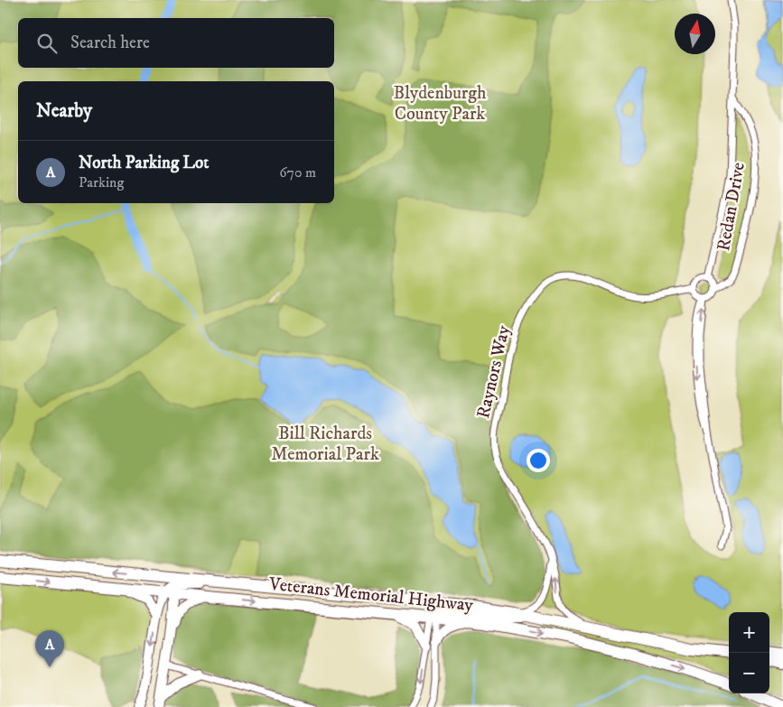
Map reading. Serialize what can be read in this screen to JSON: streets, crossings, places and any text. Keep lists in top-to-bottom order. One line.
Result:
{"streets":{"highway":["Veterans Memorial Highway"],"street":["Redan Drive","Raynors Way"]},"crossings":[["Redan Drive","Raynors Way"],["Raynors Way","Veterans Memorial Highway"]],"parks":["Blydenburgh County Park","Bill Richards Memorial Park"],"north":"top","page":{"search":"Search here","heading":"Nearby","list":[{"mark":"A","name":"North Parking Lot","note":"Parking","value":"670 m"}],"map_buttons":["+","−"],"pins":"A"}}
